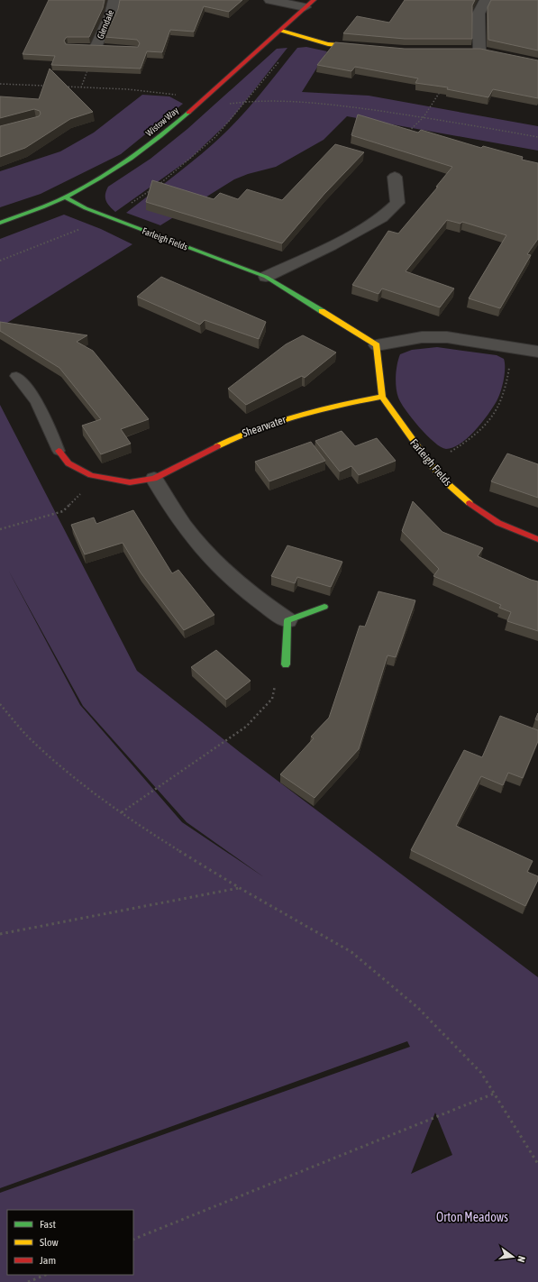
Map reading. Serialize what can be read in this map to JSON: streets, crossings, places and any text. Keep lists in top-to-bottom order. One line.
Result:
{"streets":{"street":["Glendale","Wistow Way","Farleigh Fields","Shearwater"]},"crossings":[["Wistow Way","Farleigh Fields"],["Farleigh Fields","Shearwater"]],"parks":["Orton Meadows"],"legend":["Fast","Slow","Jam"],"north":"right"}
